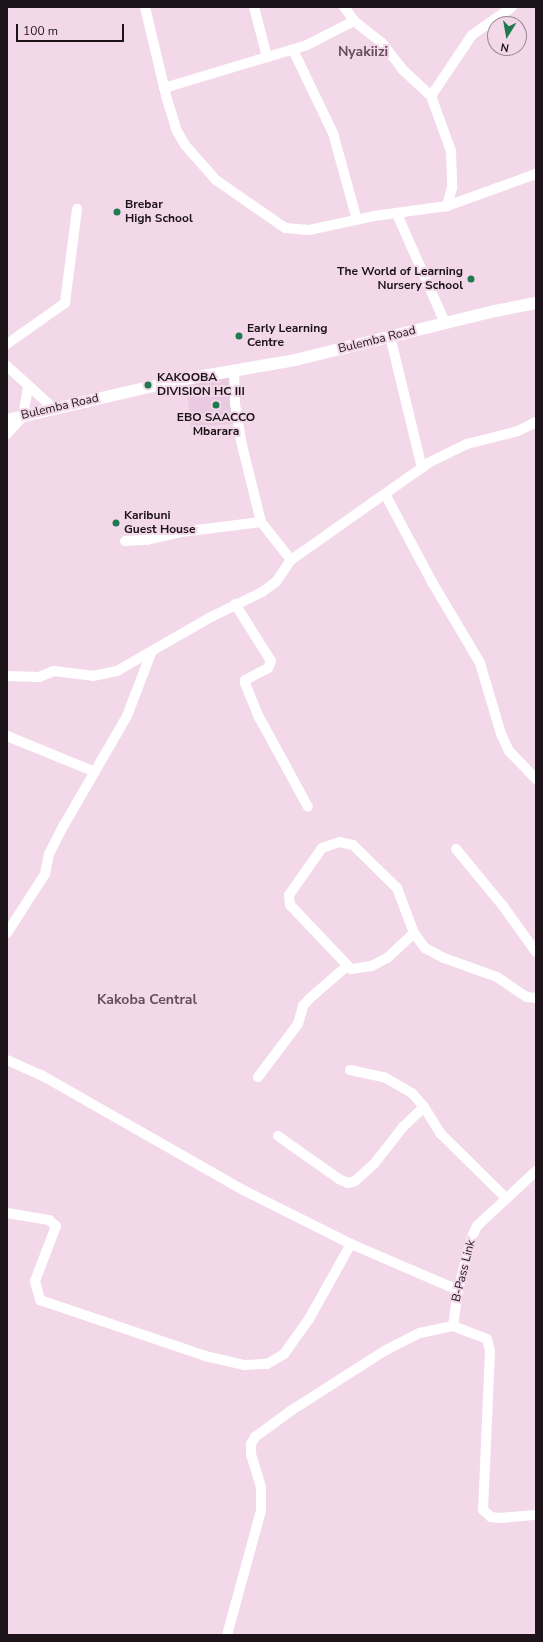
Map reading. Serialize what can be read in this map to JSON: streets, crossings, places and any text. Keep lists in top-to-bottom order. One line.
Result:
{"streets":{"main road":["Bulemba Road"],"street":["B-Pass Link"]},"districts":["Nyakiizi","Kakoba Central"],"places":["Brebar High School","The World of Learning Nursery School","Early Learning Centre","KAKOOBA DIVISION HC III","EBO SAACCO Mbarara","Karibuni Guest House"],"scale_bar":"100 m","north":"bottom"}
